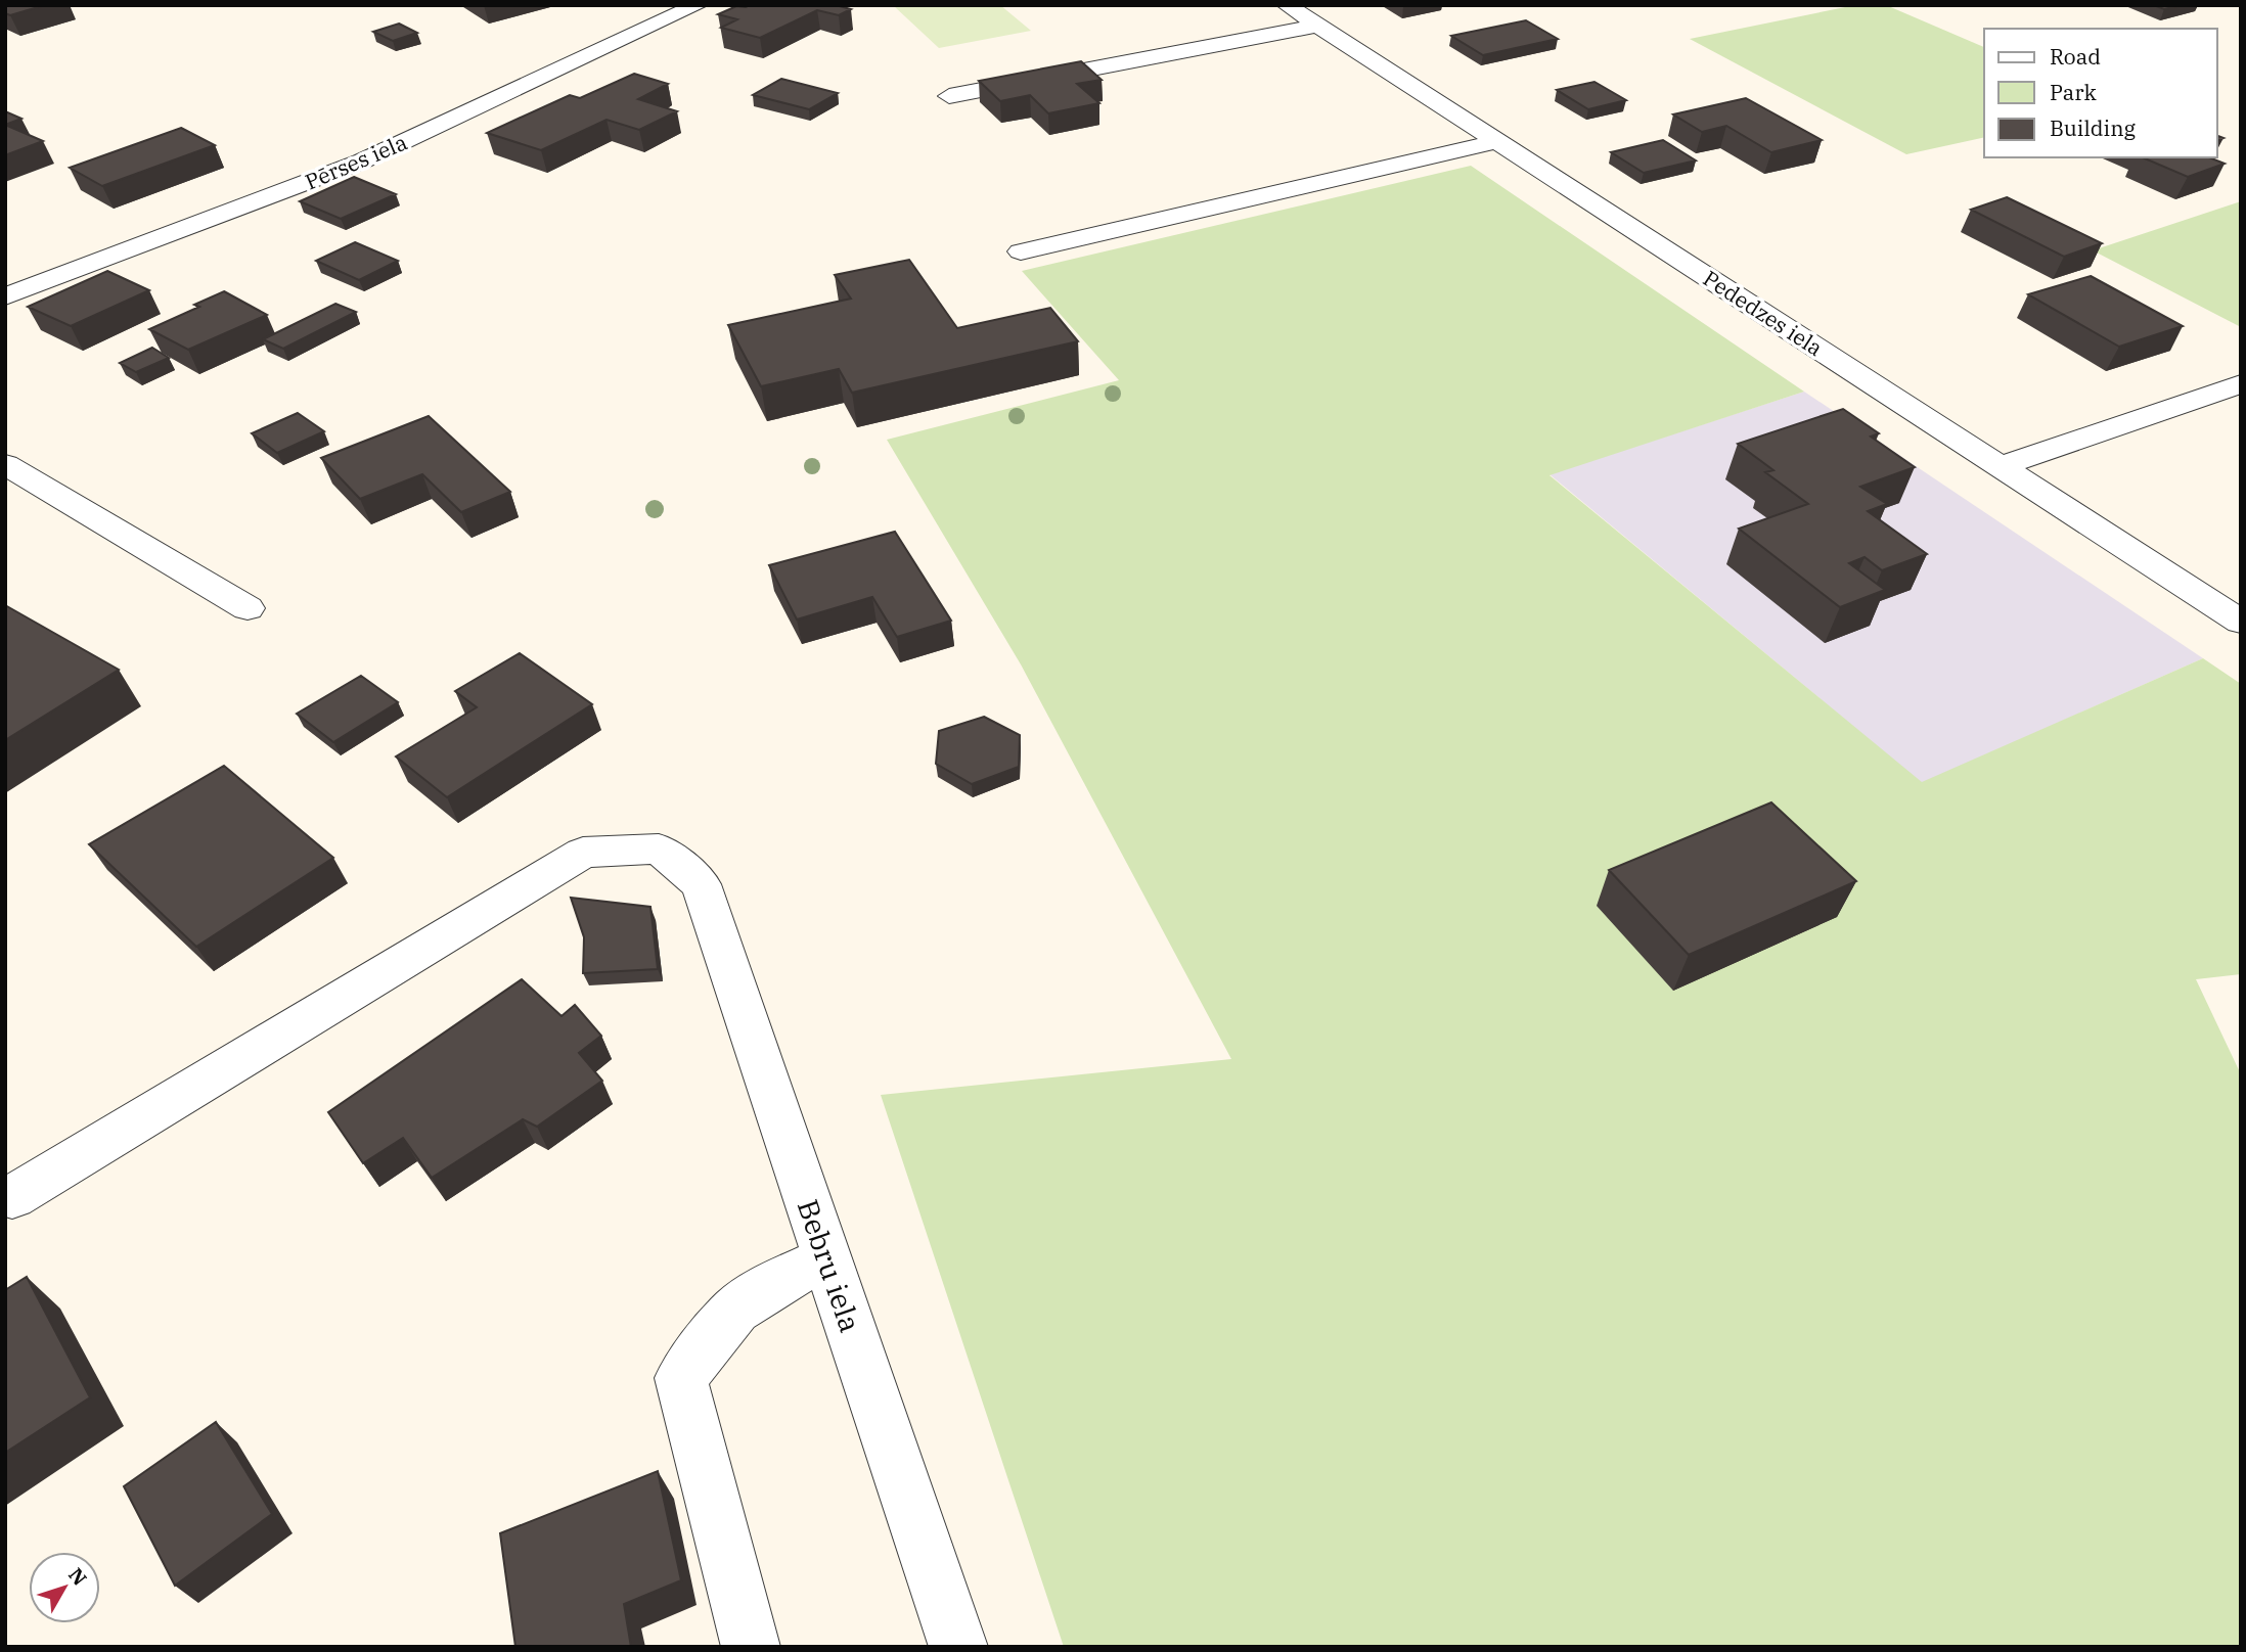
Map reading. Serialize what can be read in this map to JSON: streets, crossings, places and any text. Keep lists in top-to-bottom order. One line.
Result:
{"streets":{"street":["Pērses iela","Pededzes iela","Bebru iela"]},"legend":["Road","Park","Building"],"north":"top right"}
